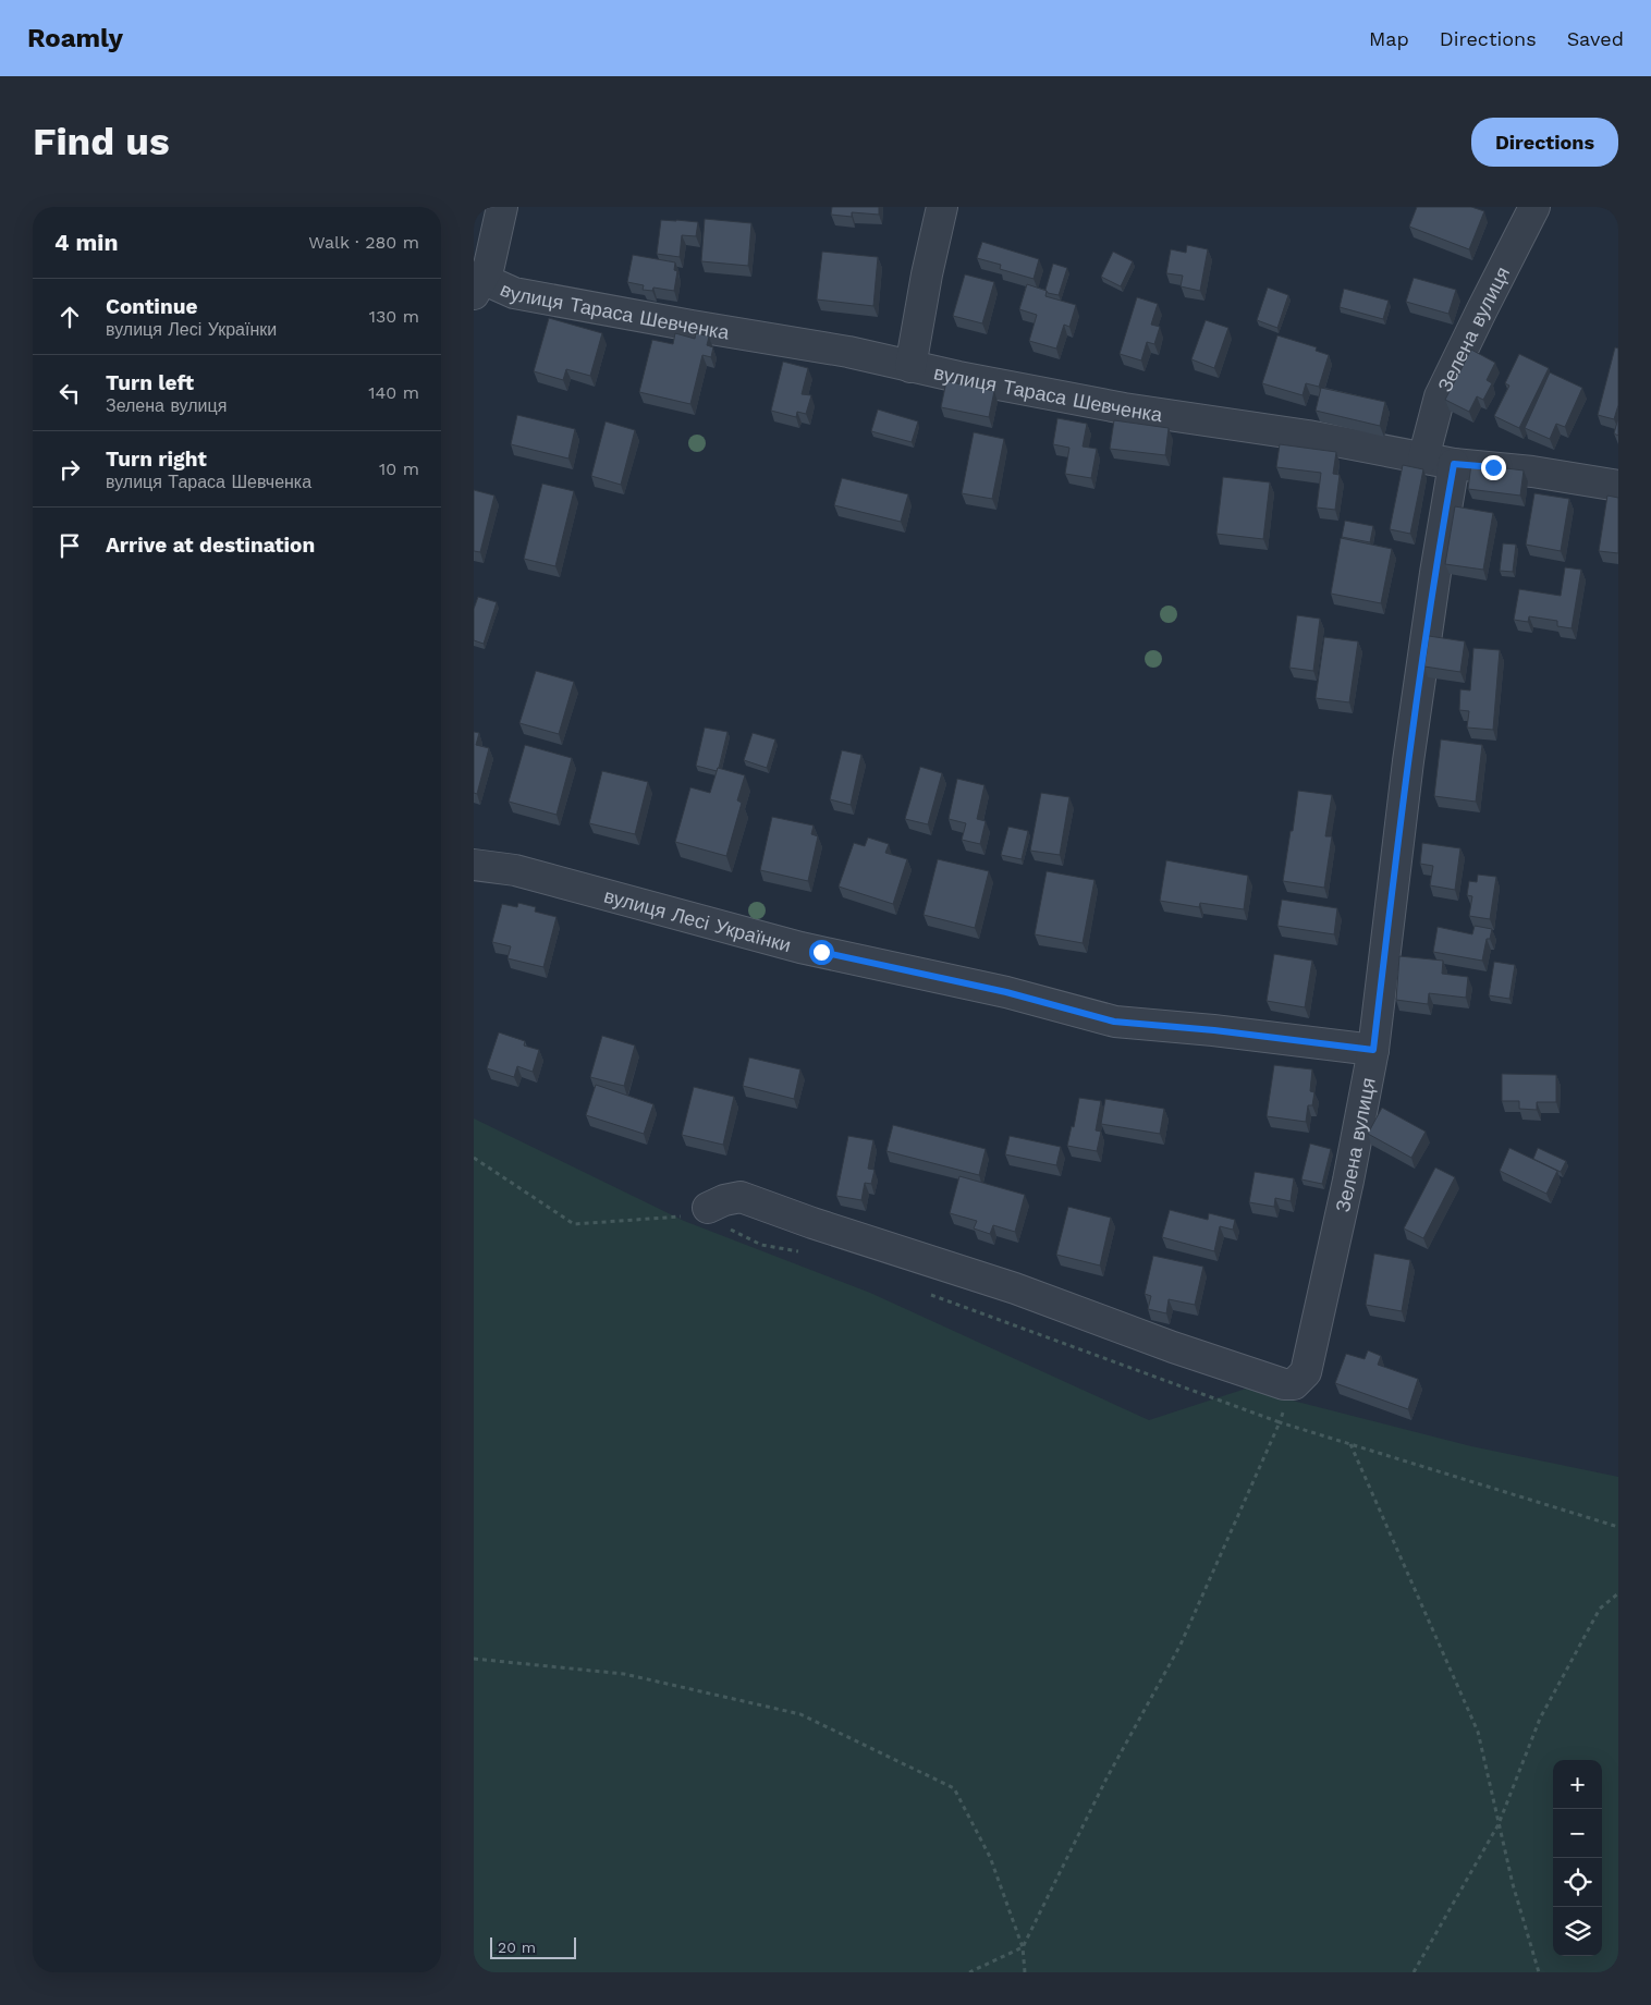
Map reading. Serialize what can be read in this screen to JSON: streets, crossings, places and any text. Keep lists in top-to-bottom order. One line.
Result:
{"streets":{"street":["вулиця Тараса Шевченка","Зелена вулиця","вулиця Лесі Українки"]},"crossings":[["вулиця Тараса Шевченка","Зелена вулиця"],["Зелена вулиця","вулиця Лесі Українки"]],"scale_bar":"20 m","page":{"header":"Roamly","nav":["Map","Directions","Saved"],"buttons":"Directions","title":"Find us","heading":["4 min","Walk · 280 m"],"list":[["Continue","вулиця Лесі Українки","130 m"],["Turn left","Зелена вулиця","140 m"],["Turn right","вулиця Тараса Шевченка","10 m"],"Arrive at destination"],"map_buttons":["+","−"],"scale":"20 m"}}
